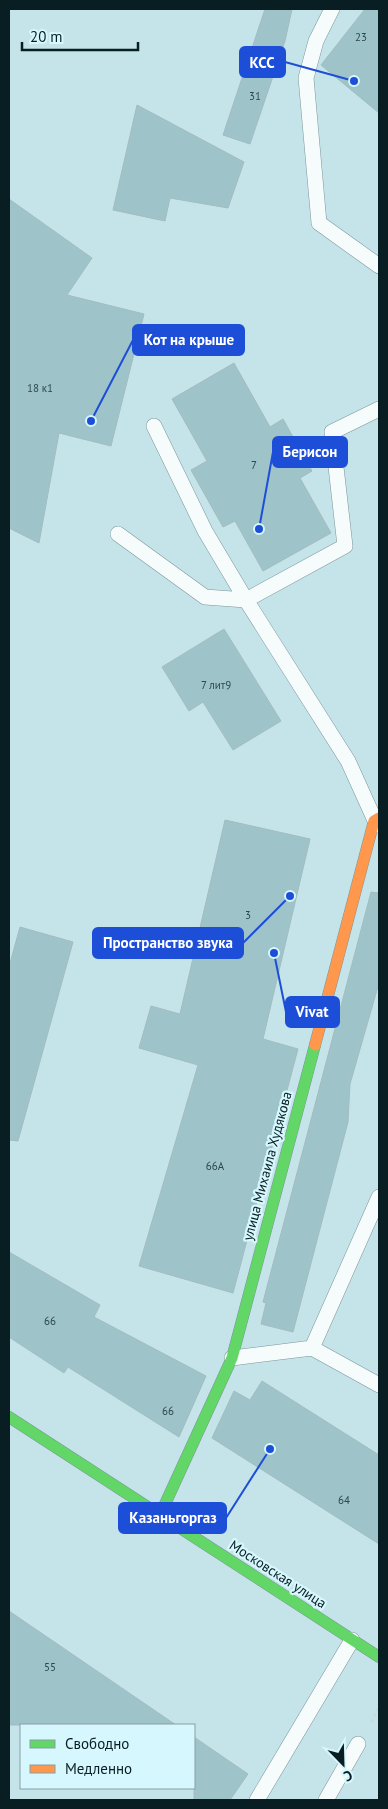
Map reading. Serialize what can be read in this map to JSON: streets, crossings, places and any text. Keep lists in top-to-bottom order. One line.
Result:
{"streets":{"street":["улица Михаила Худякова","Московская улица"]},"crossings":[["улица Михаила Худякова","Московская улица"]],"places":["КСС","Кот на крыше","Берисон","Пространство звука","Vivat","Казаньгоргаз"],"house_numbers":["23","31","18 к1","7","7 лит9","3","66А","66","66","64","55"],"legend":["Свободно","Медленно"],"scale_bar":"20 m","north":"bottom right"}
